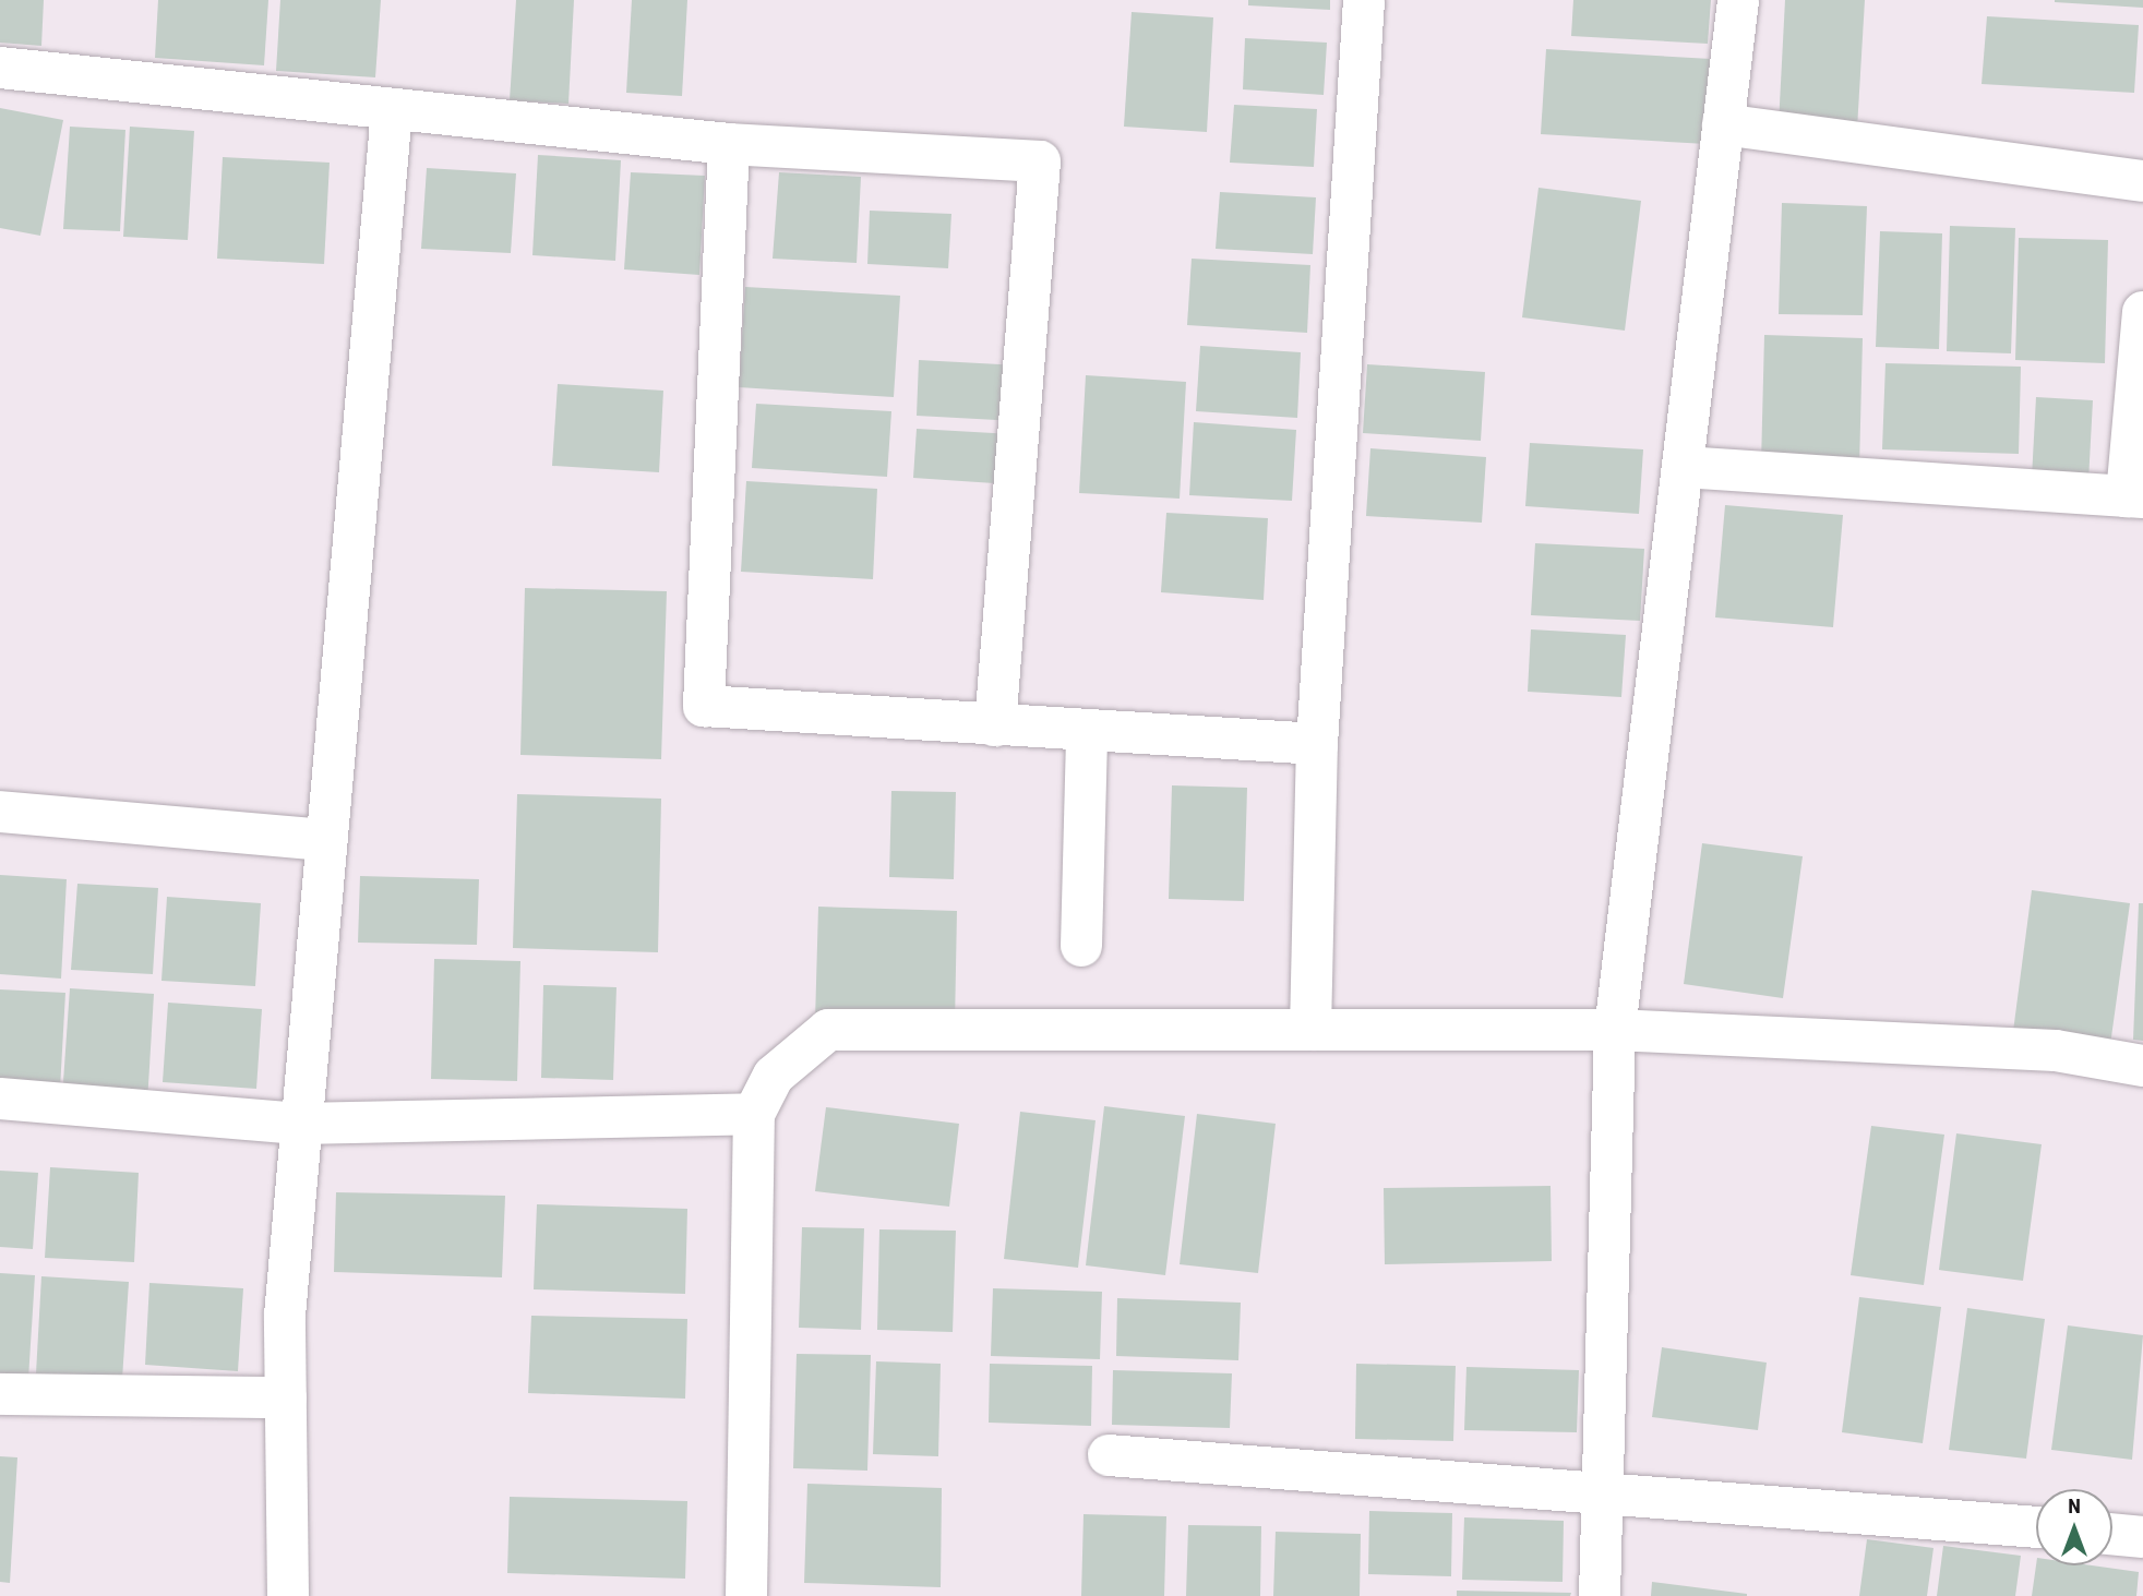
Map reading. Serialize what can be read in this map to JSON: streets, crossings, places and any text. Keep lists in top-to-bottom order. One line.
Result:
{"north":"top"}
